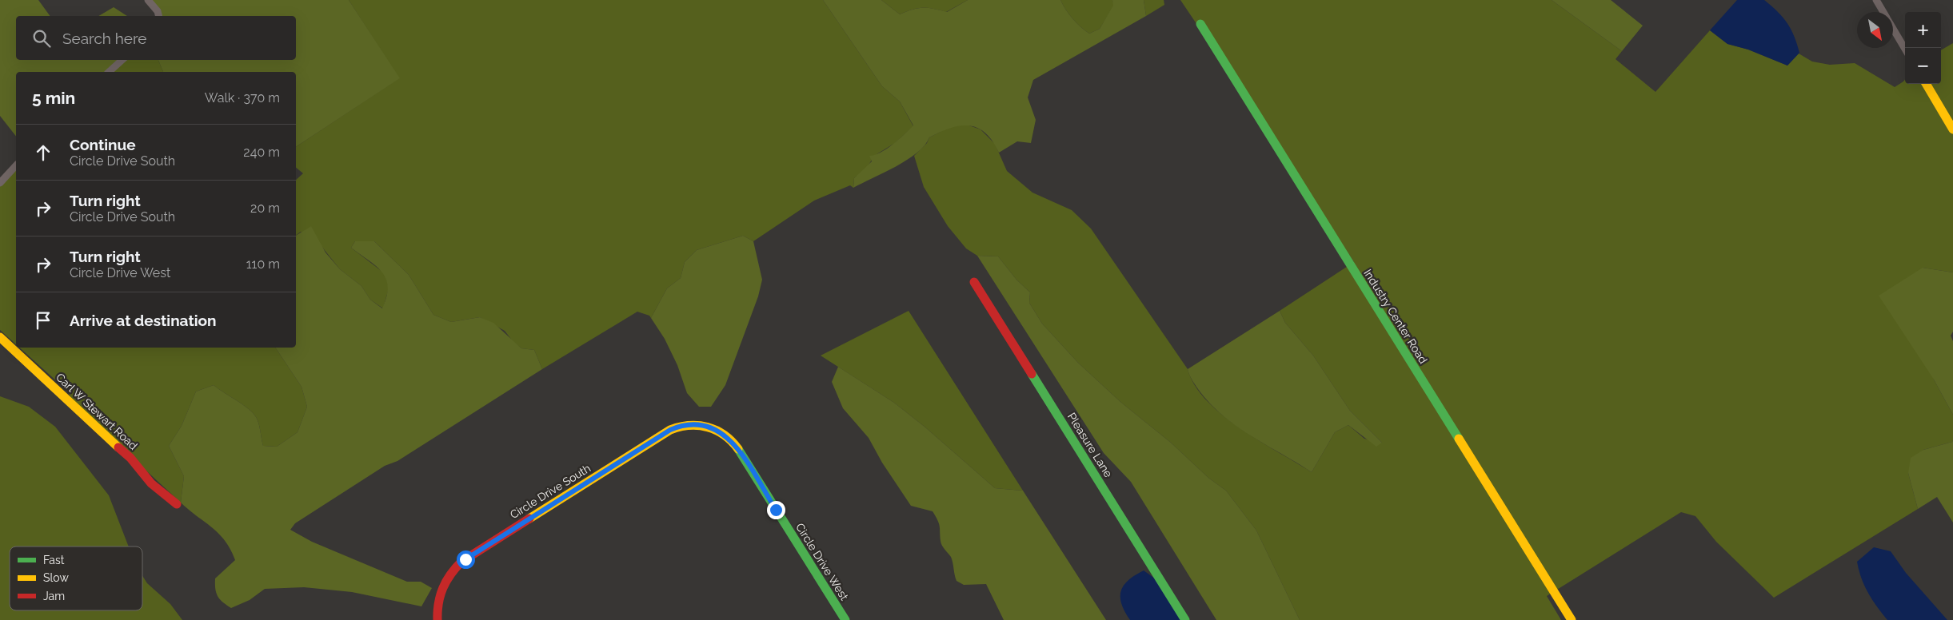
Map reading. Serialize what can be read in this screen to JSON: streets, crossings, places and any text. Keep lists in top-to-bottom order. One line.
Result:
{"streets":{"street":["Industry Center Road","Carl W Stewart Road","Pleasure Lane","Circle Drive South","Circle Drive West"]},"crossings":[["Circle Drive South","Circle Drive West"]],"legend":["Fast","Slow","Jam"],"north":"bottom right","page":{"map_buttons":["+","−"],"search":"Search here","heading":["5 min","Walk · 370 m"],"list":[["Continue","Circle Drive South","240 m"],["Turn right","Circle Drive South","20 m"],["Turn right","Circle Drive West","110 m"],"Arrive at destination"]}}
